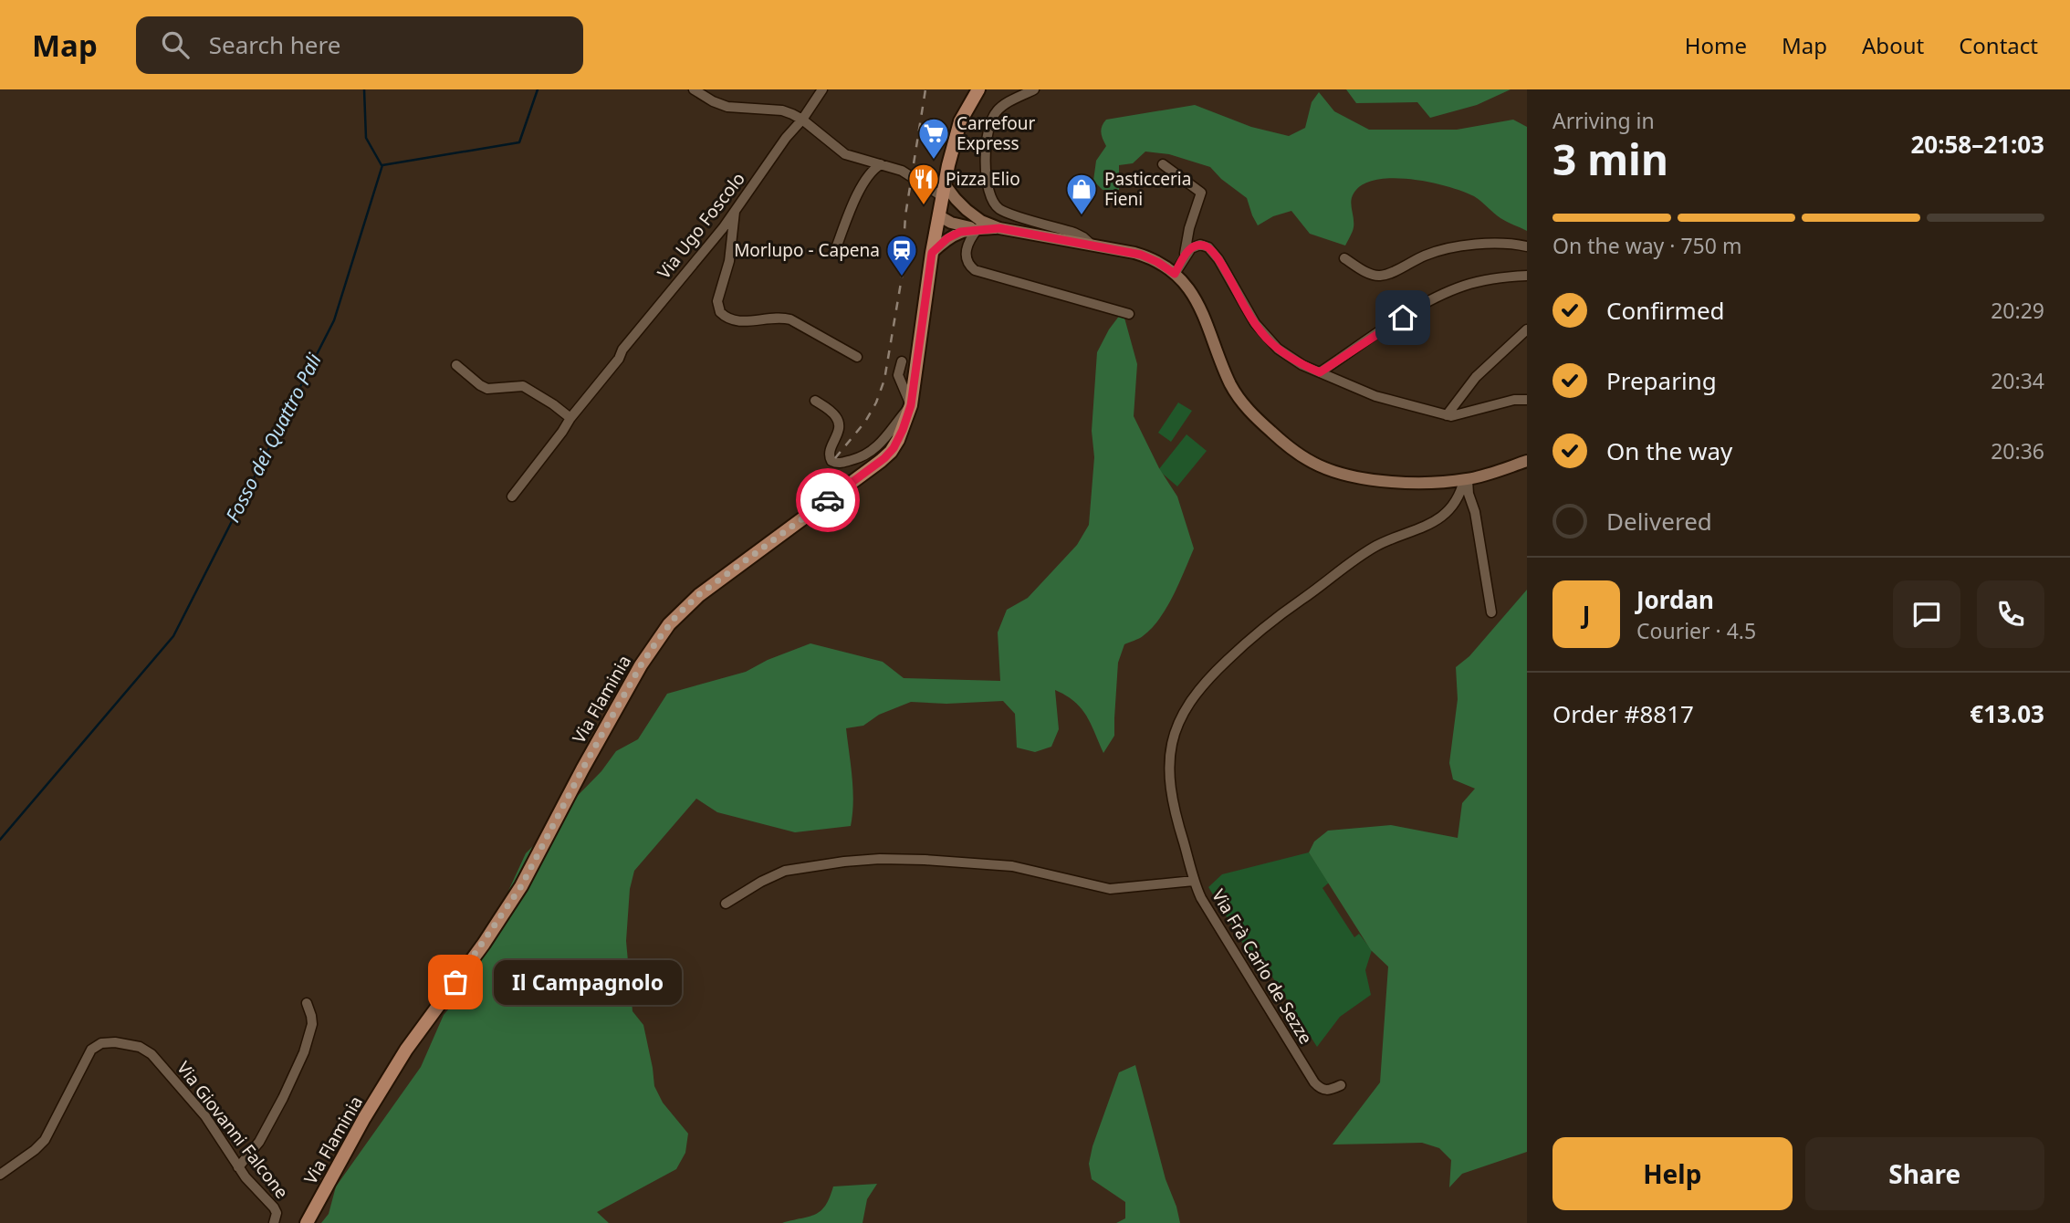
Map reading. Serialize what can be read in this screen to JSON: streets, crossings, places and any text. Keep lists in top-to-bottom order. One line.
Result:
{"streets":{"main road":["Via Flaminia"],"street":["Via Ugo Foscolo","Via Frà Carlo de Sezze","Via Giovanni Falcone"]},"water":["Fosso dei Quattro Pali"],"places":{"supermarket":["Carrefour Express"],"restaurant":["Pizza Elio"],"shop":["Pasticceria Fieni"],"station":["Morlupo - Capena"],"other":["Il Campagnolo"]},"page":{"header":"Map","search":"Search here","nav":["Home","Map","About","Contact"],"heading":["3 min","Arriving in","20:58–21:03"],"panel":["Jordan","Courier · 4.5","Order #8817","€13.03"],"bar":"On the way · 750 m","list":[["Confirmed","20:29"],["Preparing","20:34"],["On the way","20:36"],"Delivered"],"round":"J","bubble":"Il Campagnolo","buttons":["Help","Share"]}}
